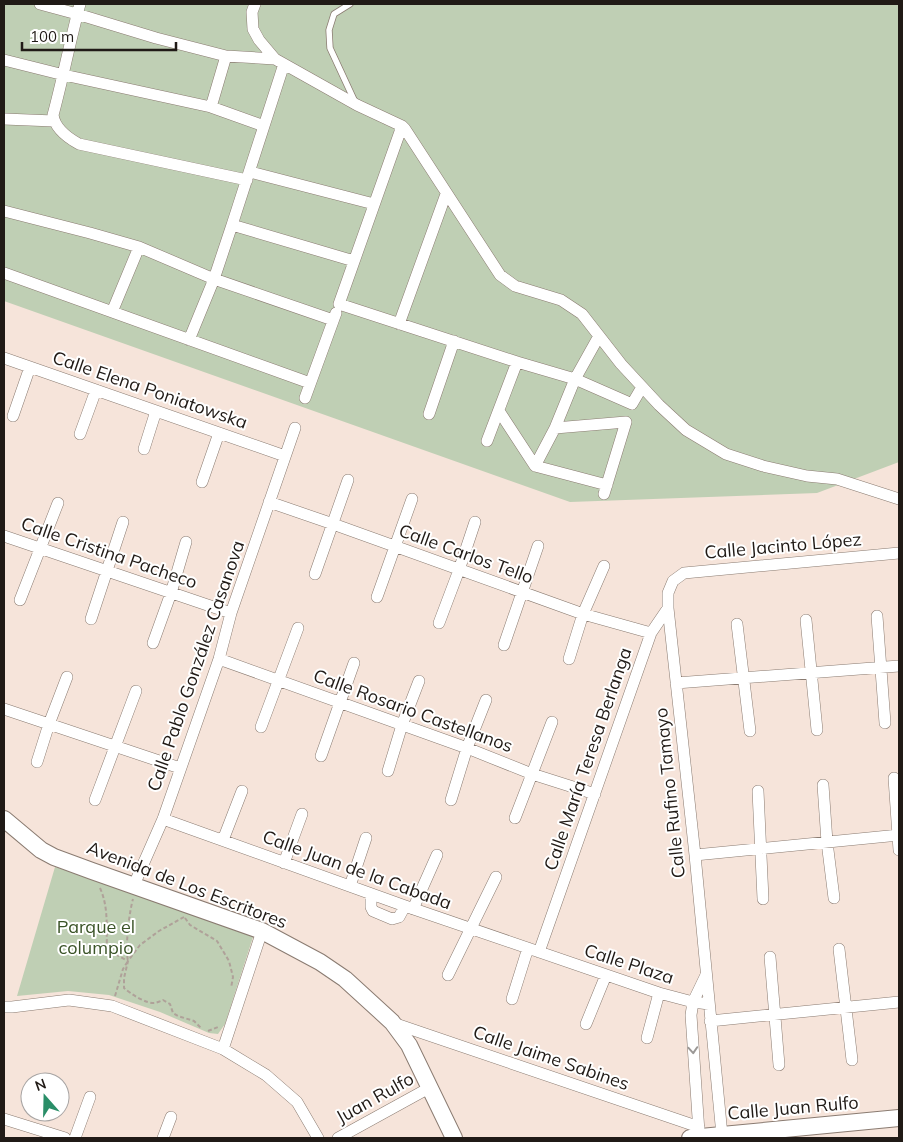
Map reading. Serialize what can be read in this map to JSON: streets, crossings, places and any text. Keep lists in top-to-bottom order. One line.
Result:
{"streets":{"main road":["Avenida de Los Escritores","Calle Juan Rulfo"],"street":["Calle Elena Poniatowska","Calle Jacinto López","Calle Cristina Pacheco","Calle Carlos Tello","Calle Pablo González Casanova","Calle Rosario Castellanos","Calle María Teresa Berlanga","Calle Rufino Tamayo","Calle Juan de la Cabada","Calle Plaza","Calle Jaime Sabines","Juan Rulfo"]},"crossings":[["Calle Elena Poniatowska","Calle Pablo González Casanova"],["Calle Jacinto López","Calle María Teresa Berlanga"],["Calle Cristina Pacheco","Calle Pablo González Casanova"],["Calle Carlos Tello","Calle Pablo González Casanova"],["Calle Carlos Tello","Calle María Teresa Berlanga"],["Calle Pablo González Casanova","Calle Rosario Castellanos"],["Calle Pablo González Casanova","Calle Juan de la Cabada"],["Calle Pablo González Casanova","Avenida de Los Escritores"],["Calle Rosario Castellanos","Calle María Teresa Berlanga"],["Calle María Teresa Berlanga","Calle Rufino Tamayo"],["Calle María Teresa Berlanga","Calle Juan de la Cabada"],["Calle María Teresa Berlanga","Calle Plaza"],["Calle Rufino Tamayo","Calle Plaza"],["Calle Rufino Tamayo","Calle Juan Rulfo"],["Calle Juan de la Cabada","Calle Plaza"],["Avenida de Los Escritores","Calle Jaime Sabines"],["Avenida de Los Escritores","Juan Rulfo"],["Calle Jaime Sabines","Calle Juan Rulfo"]],"parks":["Parque el columpio"],"scale_bar":"100 m","north":"top"}
